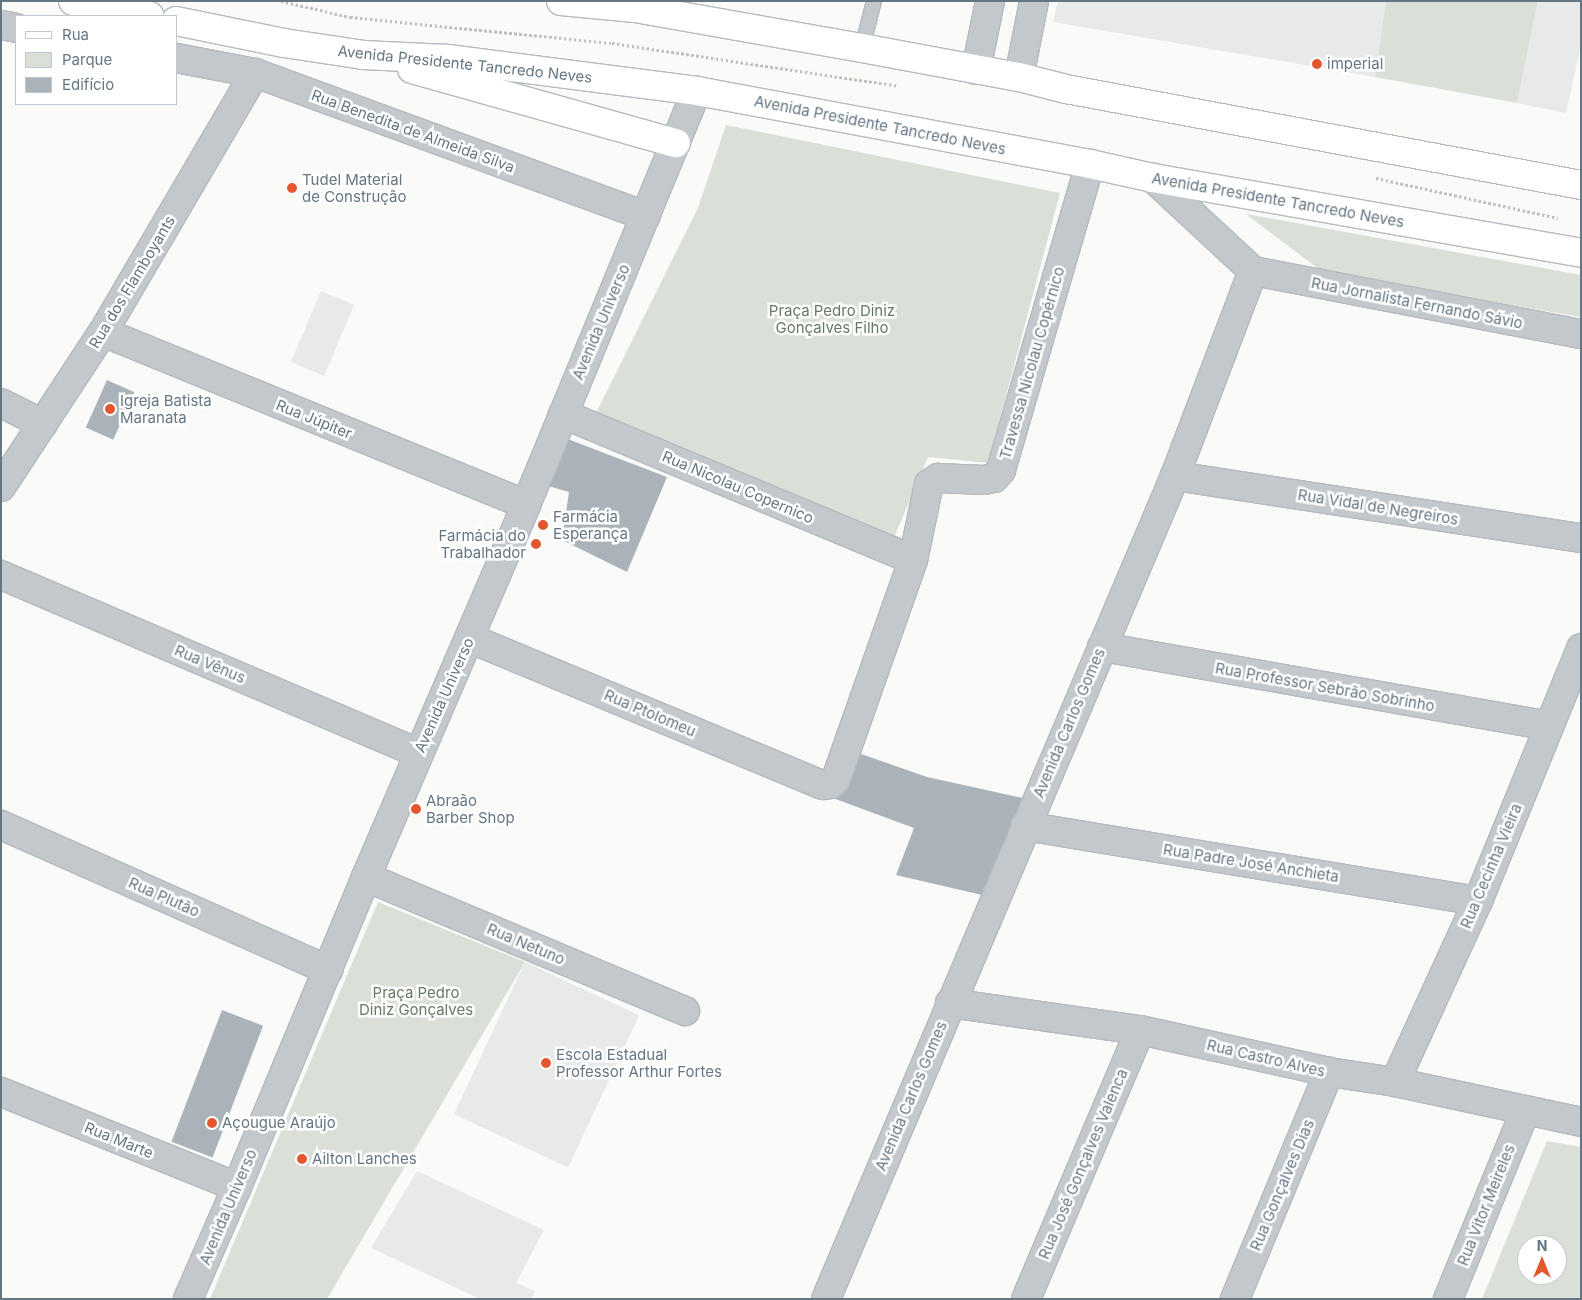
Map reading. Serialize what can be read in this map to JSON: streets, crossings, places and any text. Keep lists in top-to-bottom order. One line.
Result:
{"streets":{"main road":["Avenida Presidente Tancredo Neves"],"street":["Rua Benedita de Almeida Silva","Rua dos Flamboyants","Rua Jornalista Fernando Sávio","Avenida Universo","Travessa Nicolau Copérnico","Rua Júpiter","Rua Nicolau Copernico","Rua Vidal de Negreiros","Rua Vênus","Rua Professor Sebrão Sobrinho","Rua Ptolomeu","Avenida Carlos Gomes","Rua Padre José Anchieta","Rua Cecinha Vieira","Rua Plutão","Rua Netuno","Rua Castro Alves","Rua Marte","Rua José Gonçalves Valenca","Rua Gonçalves Dias","Rua Vitor Meireles"]},"crossings":[["Avenida Presidente Tancredo Neves","Avenida Universo"],["Avenida Presidente Tancredo Neves","Travessa Nicolau Copérnico"],["Rua Benedita de Almeida Silva","Rua dos Flamboyants"],["Rua Benedita de Almeida Silva","Avenida Universo"],["Rua dos Flamboyants","Rua Júpiter"],["Rua Jornalista Fernando Sávio","Avenida Carlos Gomes"],["Avenida Universo","Rua Júpiter"],["Avenida Universo","Rua Nicolau Copernico"],["Avenida Universo","Rua Vênus"],["Avenida Universo","Rua Ptolomeu"],["Avenida Universo","Rua Plutão"],["Avenida Universo","Rua Netuno"],["Avenida Universo","Rua Marte"],["Travessa Nicolau Copérnico","Rua Nicolau Copernico"],["Travessa Nicolau Copérnico","Rua Ptolomeu"],["Rua Vidal de Negreiros","Avenida Carlos Gomes"],["Rua Professor Sebrão Sobrinho","Avenida Carlos Gomes"],["Rua Professor Sebrão Sobrinho","Rua Cecinha Vieira"],["Avenida Carlos Gomes","Rua Padre José Anchieta"],["Avenida Carlos Gomes","Rua Castro Alves"],["Rua Padre José Anchieta","Rua Cecinha Vieira"],["Rua Cecinha Vieira","Rua Castro Alves"],["Rua Castro Alves","Rua José Gonçalves Valenca"],["Rua Castro Alves","Rua Gonçalves Dias"],["Rua Castro Alves","Rua Vitor Meireles"]],"parks":["Praça Pedro Diniz Gonçalves Filho","Praça Pedro Diniz Gonçalves"],"places":["imperial","Tudel Material de Construção","Igreja Batista Maranata","Farmácia Esperança","Farmácia do Trabalhador","Abraão Barber Shop","Escola Estadual Professor Arthur Fortes","Açougue Araújo","Ailton Lanches"],"legend":["Rua","Parque","Edifício"],"north":"top"}
